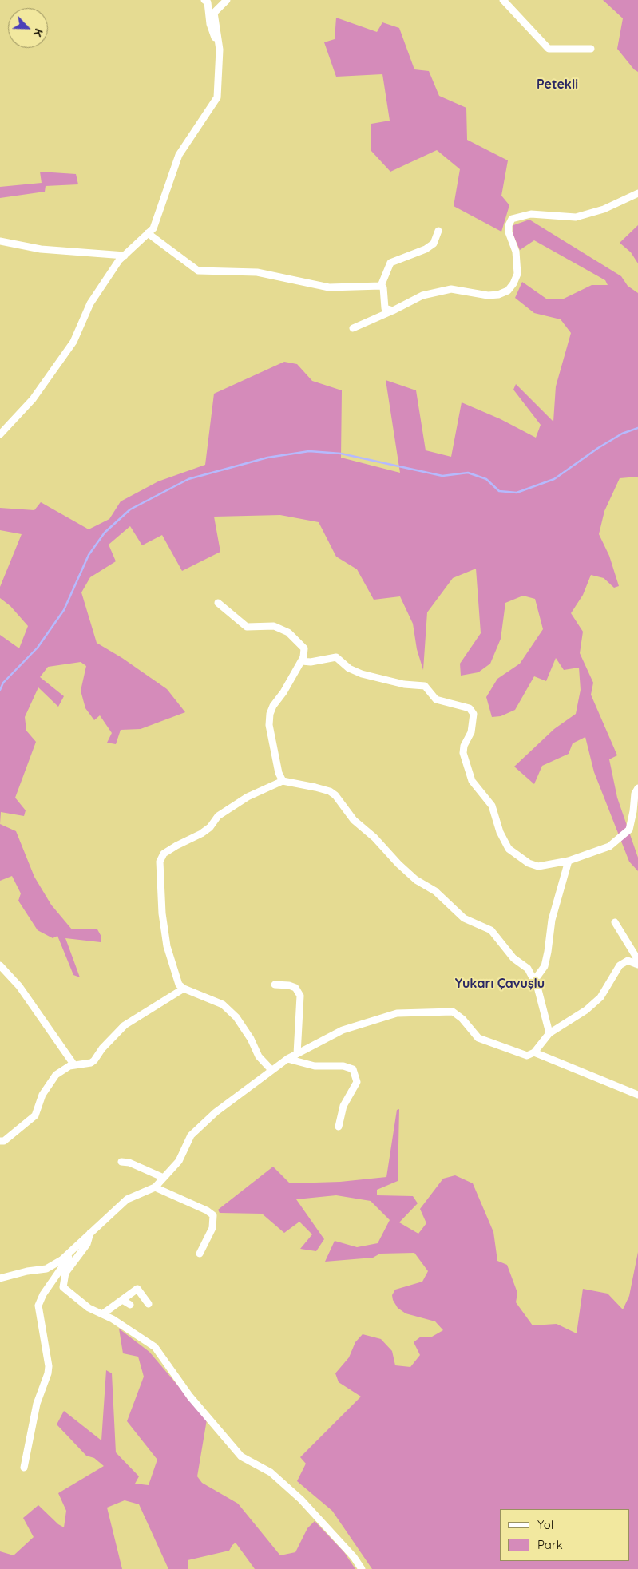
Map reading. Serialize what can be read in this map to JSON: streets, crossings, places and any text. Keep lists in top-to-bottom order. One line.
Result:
{"districts":["Petekli","Yukarı Çavuşlu"],"legend":["Yol","Park"],"north":"bottom right"}
